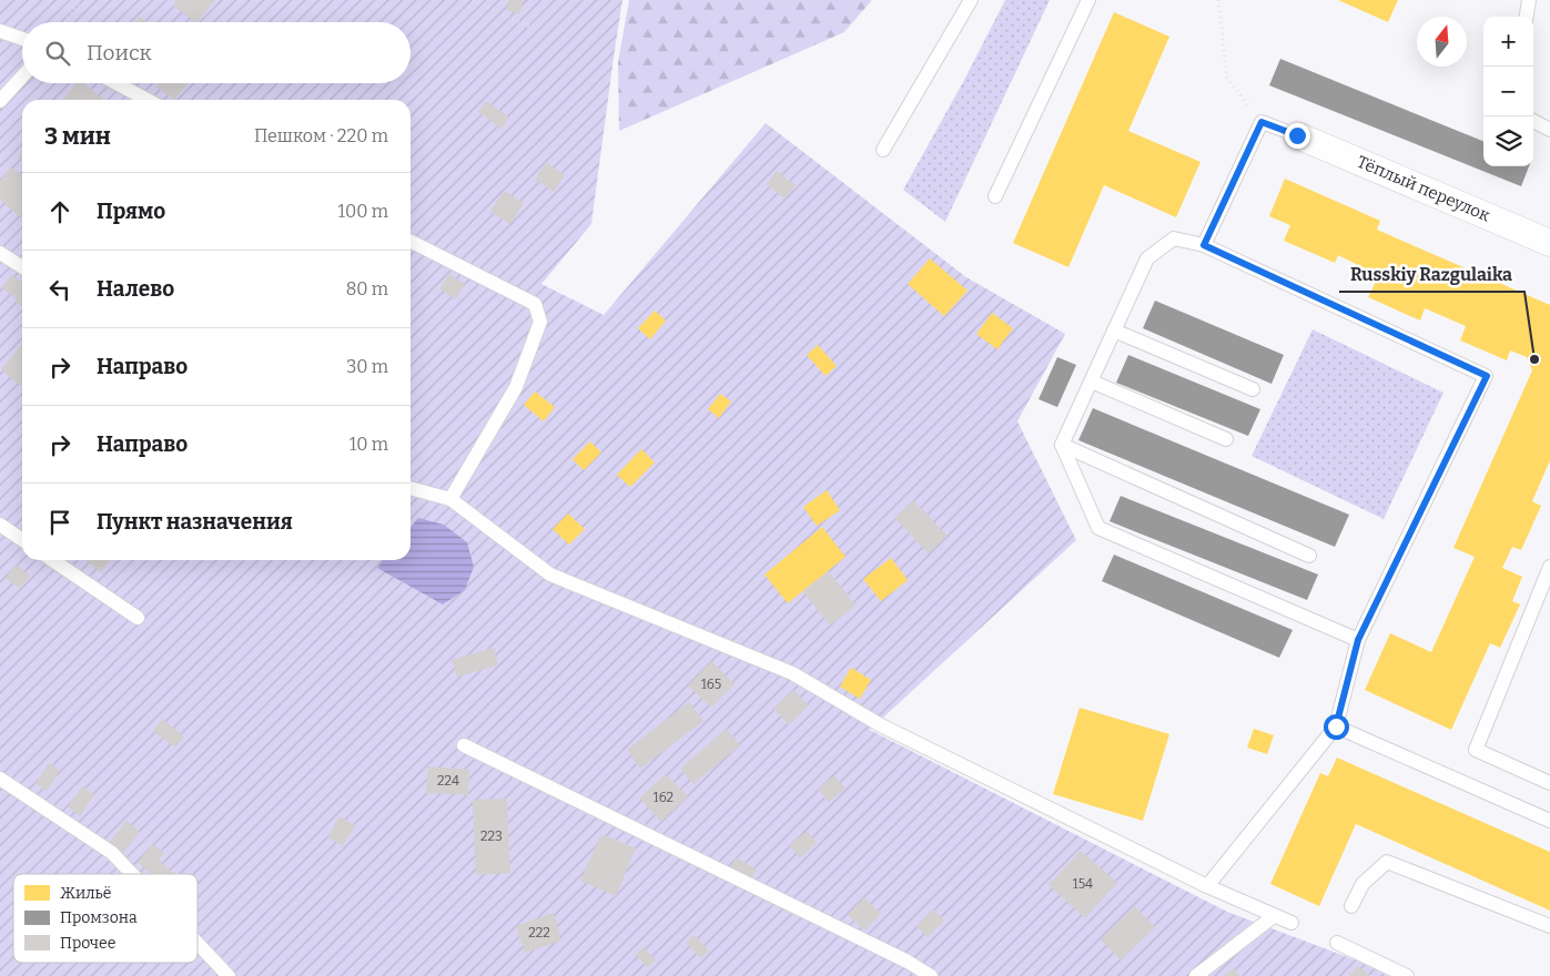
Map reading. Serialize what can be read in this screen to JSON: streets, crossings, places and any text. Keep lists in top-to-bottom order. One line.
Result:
{"streets":{"street":["Тёплый переулок"]},"places":["Russkiy Razgulaika"],"house_numbers":["165","224","162","223","154","222"],"legend":["Жильё","Промзона","Прочее"],"north":"top","page":{"map_buttons":["+","−"],"search":"Поиск","heading":["3 мин","Пешком · 220 m"],"list":[["Прямо","100 m"],["Налево","80 m"],["Направо","30 m"],["Направо","10 m"],"Пункт назначения"]}}
